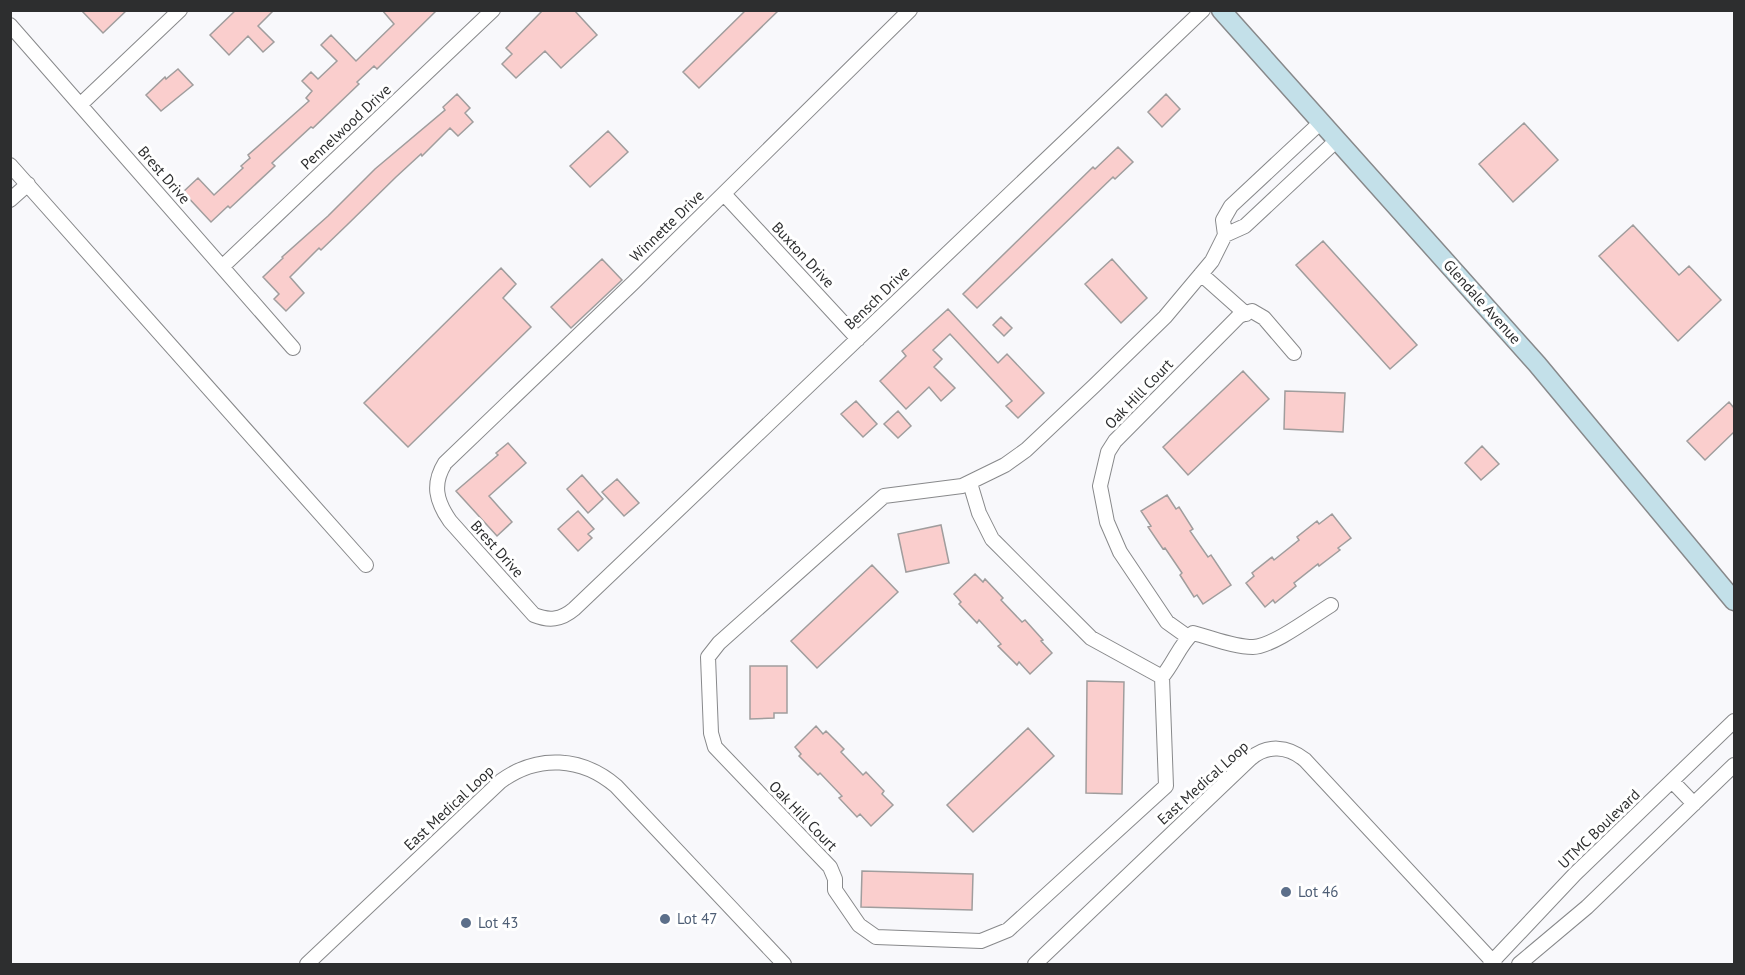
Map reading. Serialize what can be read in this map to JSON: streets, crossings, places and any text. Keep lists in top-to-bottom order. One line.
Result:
{"streets":{"main road":["Glendale Avenue"],"street":["Pennelwood Drive","Brest Drive","Winnette Drive","Buxton Drive","Bensch Drive","Oak Hill Court","East Medical Loop","UTMC Boulevard"]},"crossings":[["Pennelwood Drive","Brest Drive"],["Brest Drive","Winnette Drive"],["Brest Drive","Bensch Drive"],["Winnette Drive","Buxton Drive"],["Buxton Drive","Bensch Drive"],["Glendale Avenue","Oak Hill Court"],["East Medical Loop","UTMC Boulevard"]],"places":["Lot 46","Lot 47","Lot 43"]}
